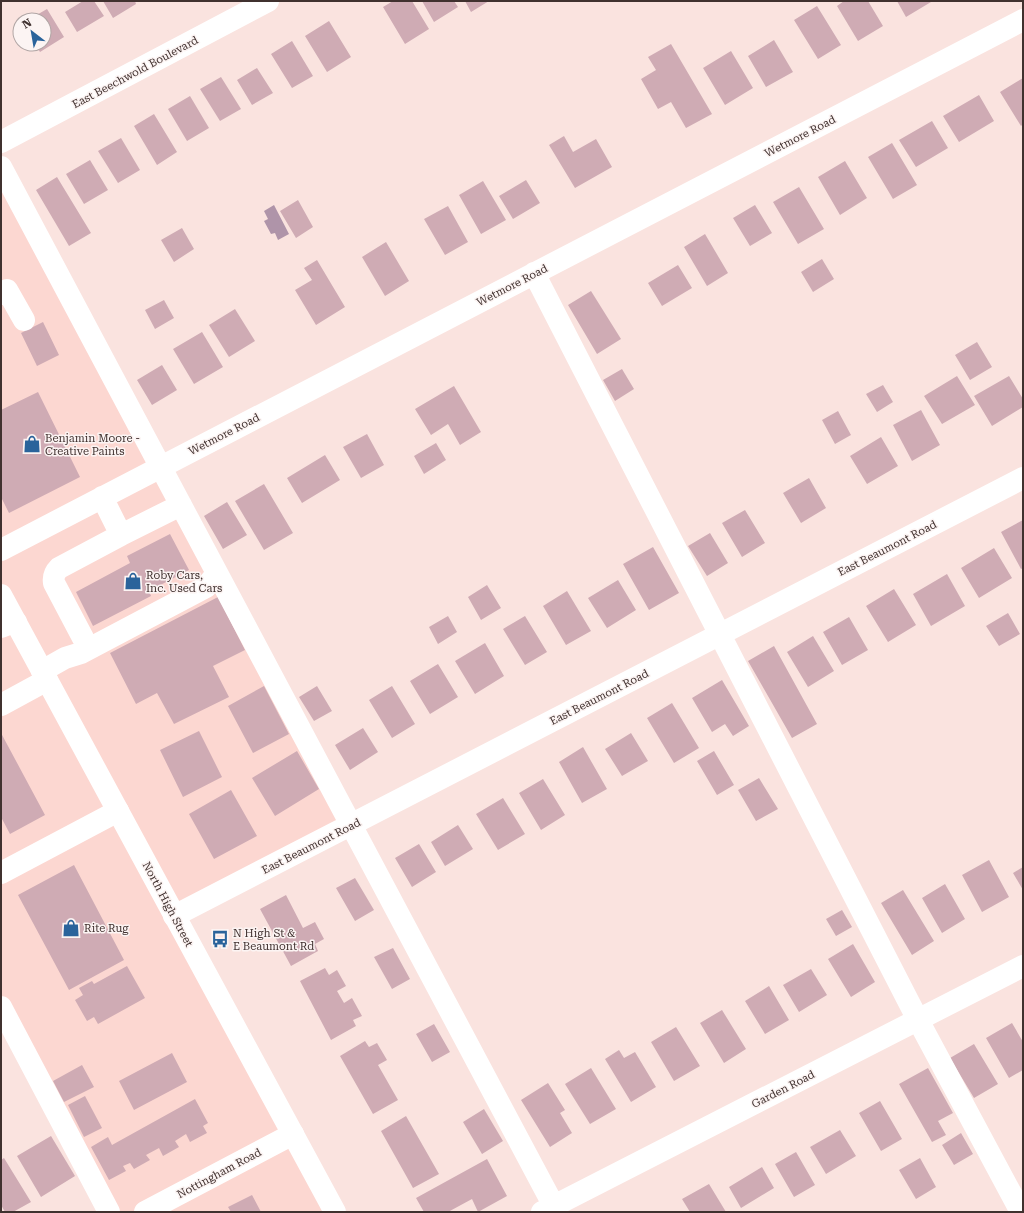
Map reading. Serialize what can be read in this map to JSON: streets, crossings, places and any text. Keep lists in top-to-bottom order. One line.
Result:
{"streets":{"street":["East Beechwold Boulevard","Wetmore Road","East Beaumont Road","North High Street","Garden Road","Nottingham Road"]},"crossings":[["East Beaumont Road","North High Street"],["North High Street","Nottingham Road"]],"places":{"shop":["Benjamin Moore - Creative Paints","Roby Cars, Inc. Used Cars","Rite Rug"],"bus stop":["N High St & E Beaumont Rd"]},"north":"top left"}
